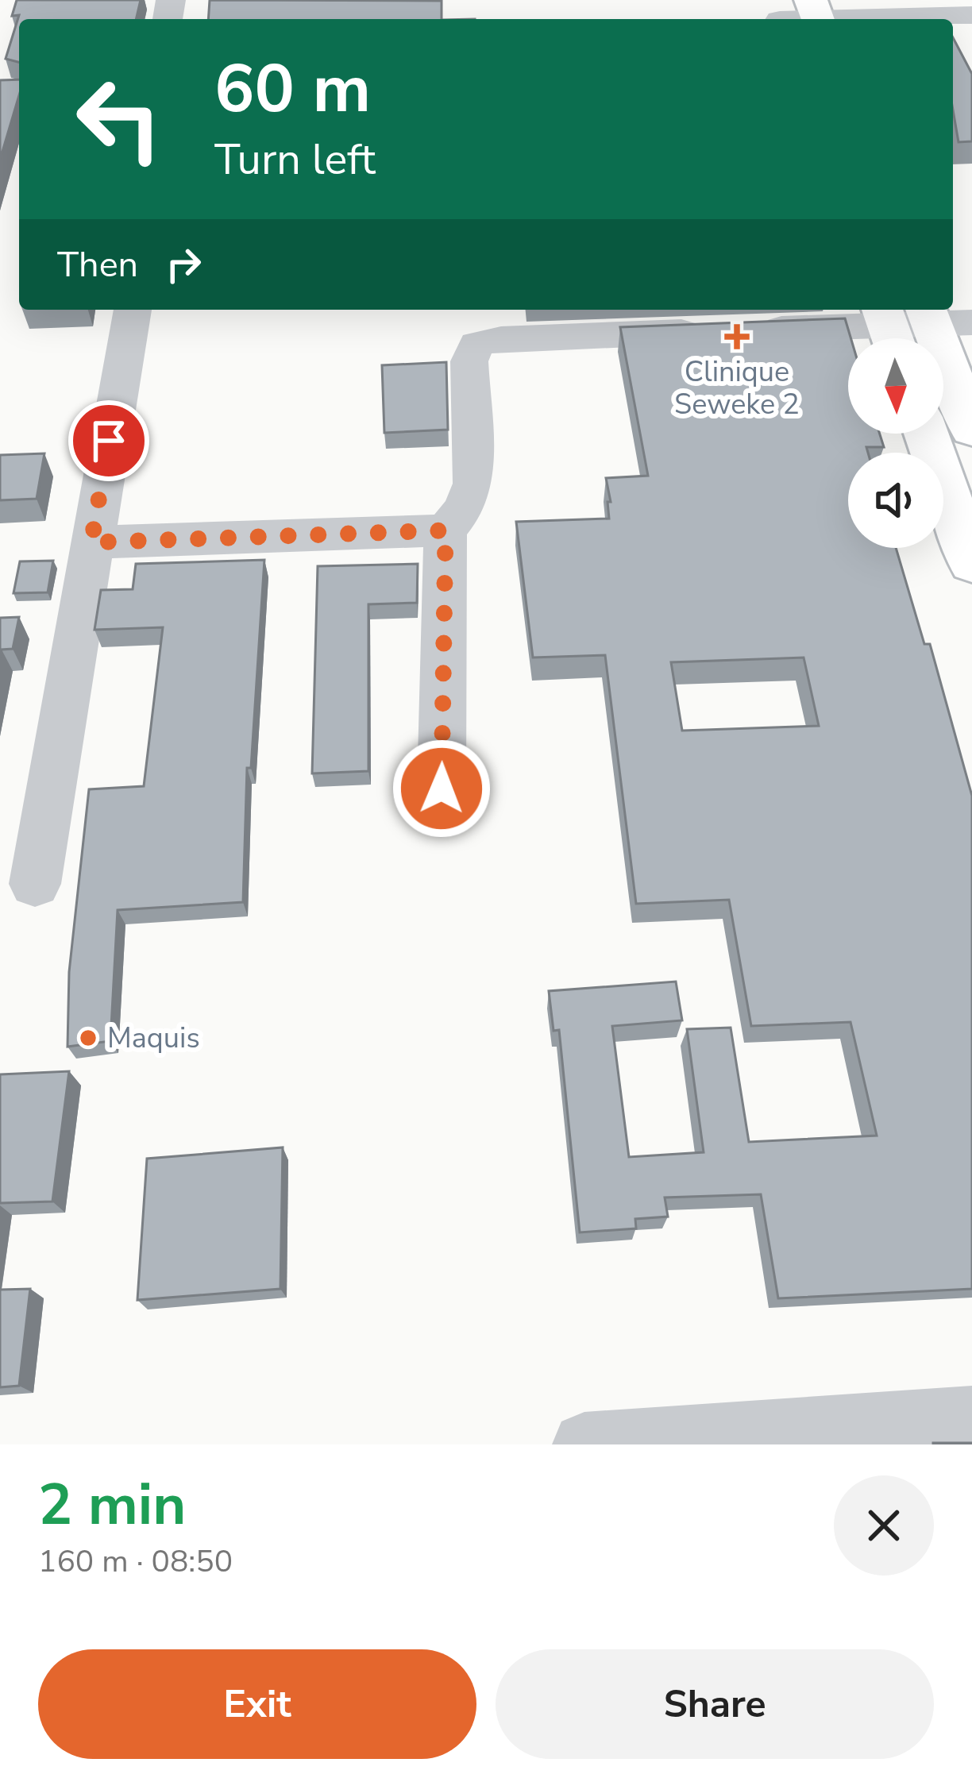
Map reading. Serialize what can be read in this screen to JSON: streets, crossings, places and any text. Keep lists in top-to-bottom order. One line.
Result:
{"places":{"health":["Clinique Seweke 2"],"other":["Maquis"]},"north":"bottom","page":{"turn":["60 m","Turn left"],"then":"Then","heading":["2 min","160 m · 08:50"],"buttons":["Exit","Share"]}}
